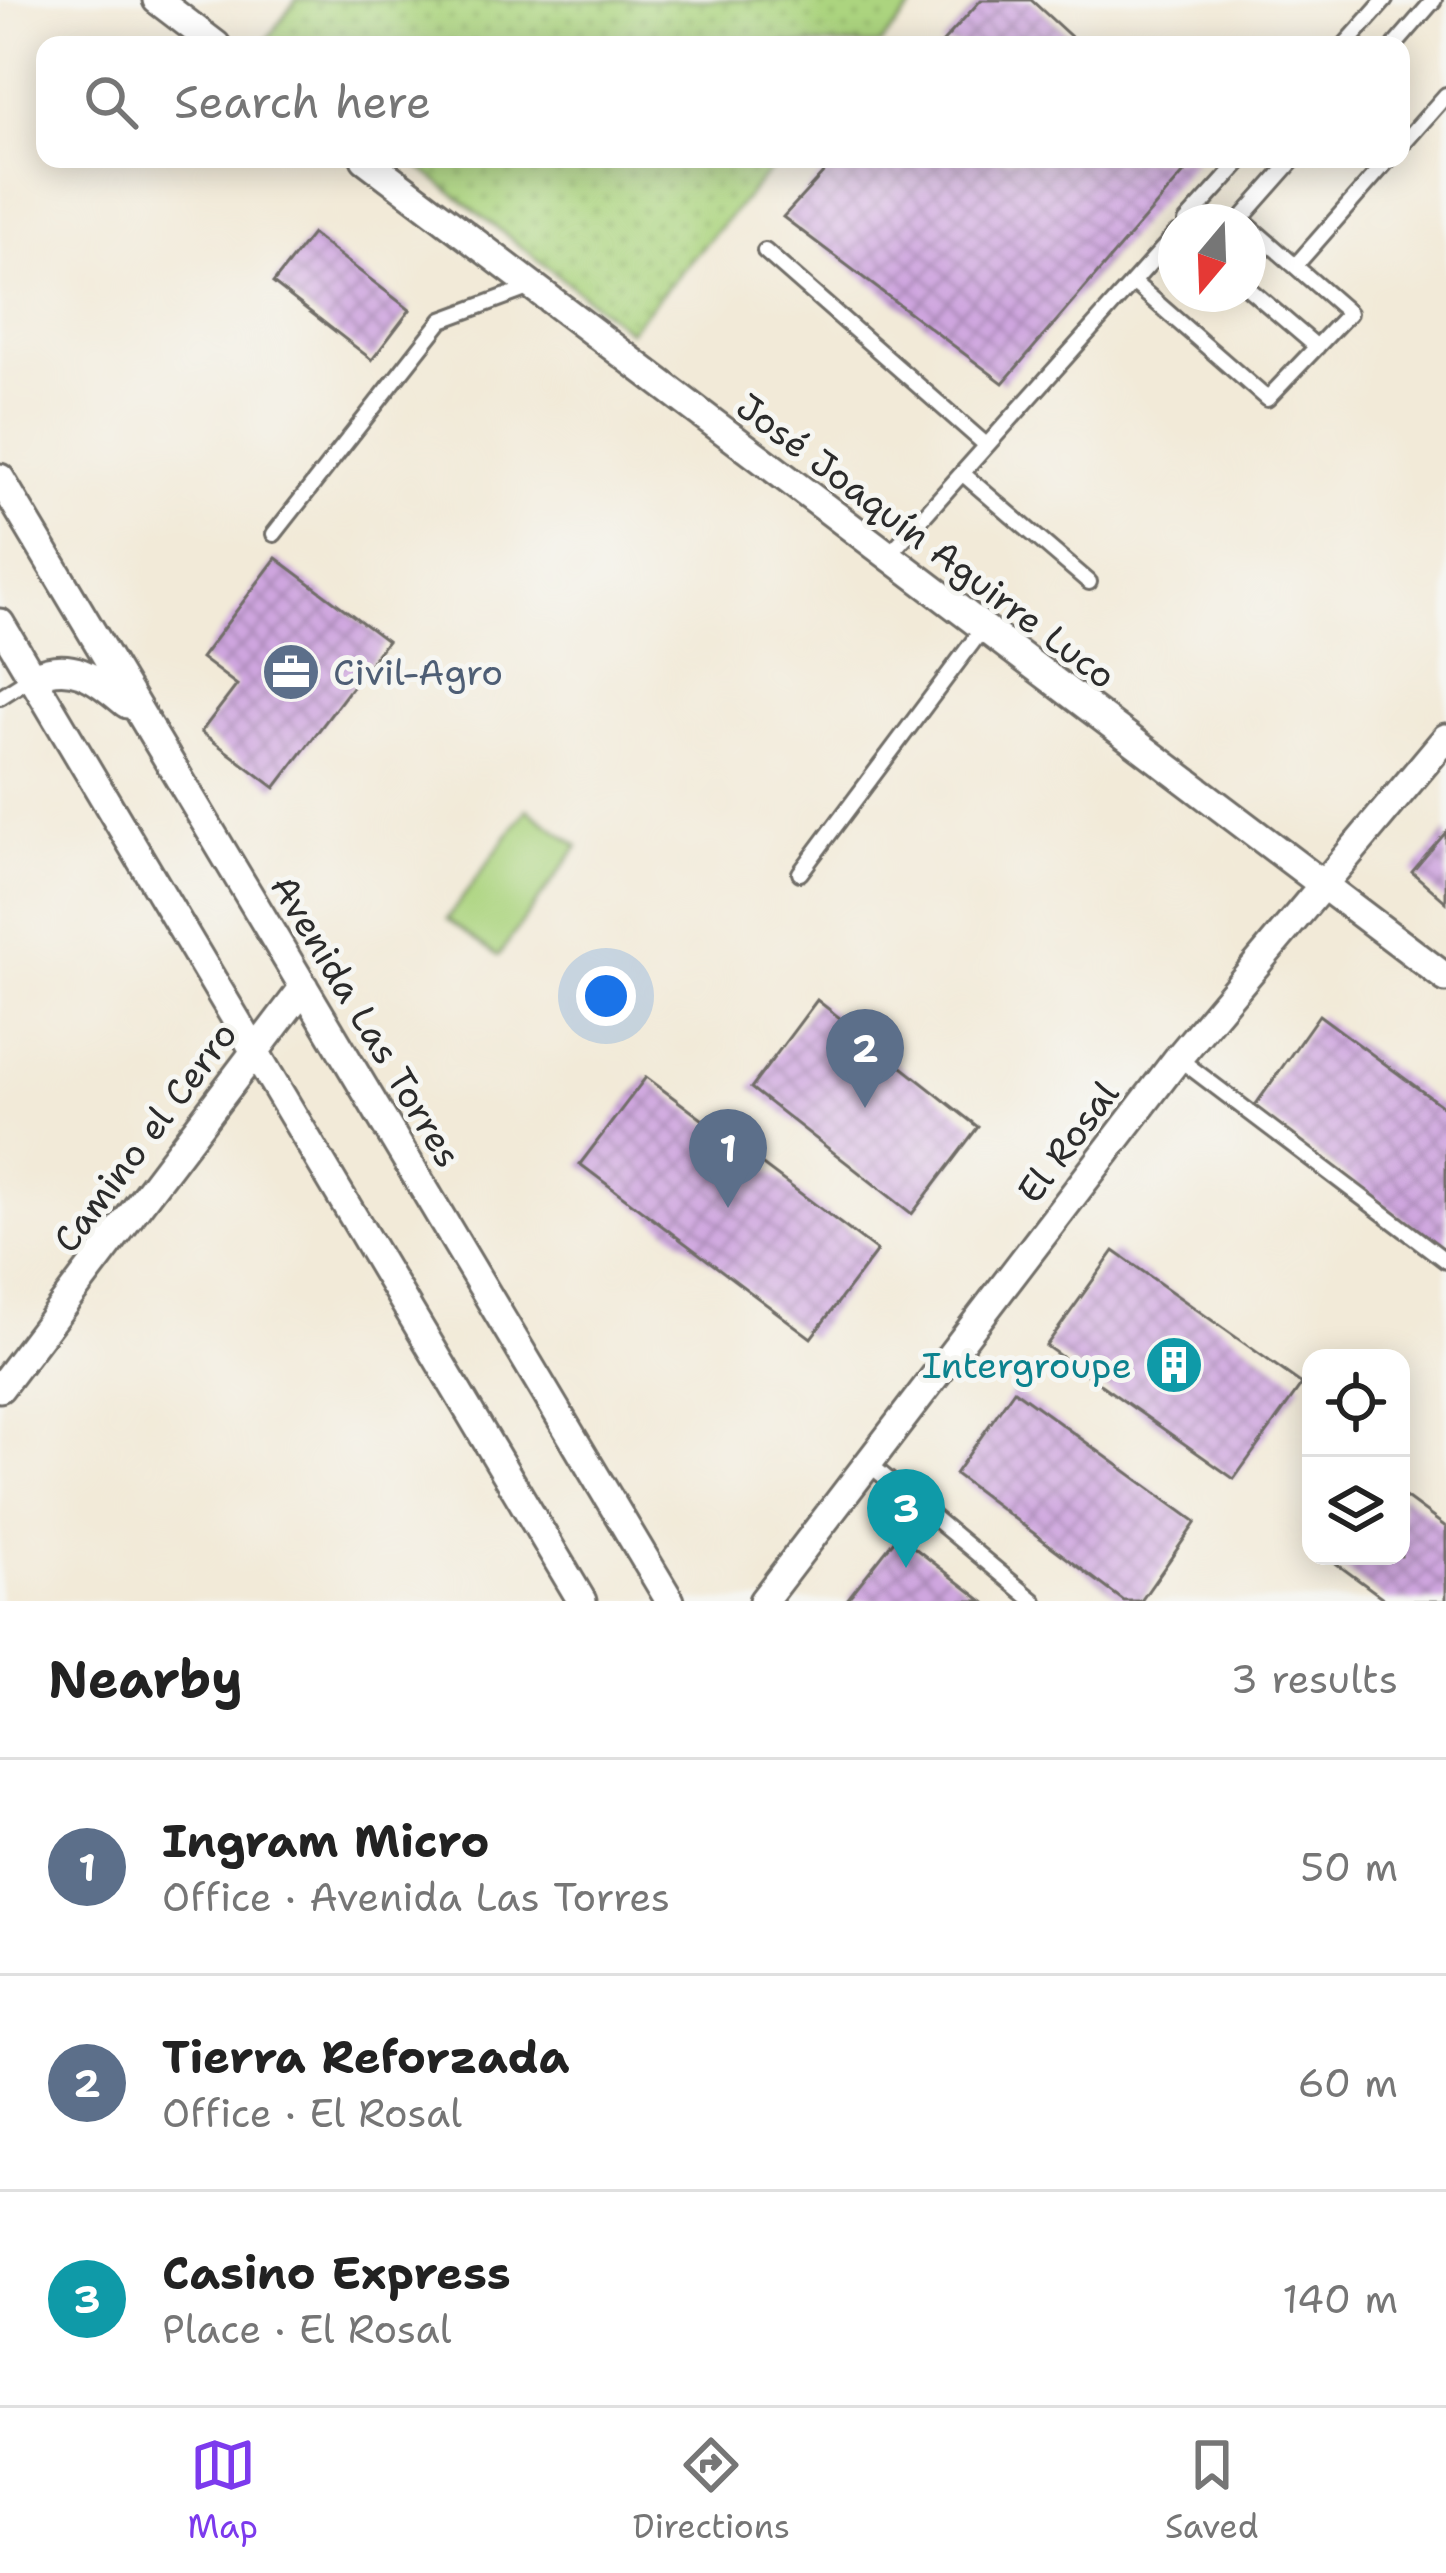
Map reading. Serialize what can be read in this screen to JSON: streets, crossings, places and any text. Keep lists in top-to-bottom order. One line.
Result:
{"streets":{"street":["José Joaquín Aguirre Luco","Avenida Las Torres","Camino el Cerro","El Rosal"]},"crossings":[["José Joaquín Aguirre Luco","El Rosal"],["Avenida Las Torres","Camino el Cerro"]],"places":{"office":["Civil-Agro"],"building":["Intergroupe"]},"north":"bottom","page":{"search":"Search here","pins":["2","1","3"],"heading":["Nearby","3 results"],"list":[{"mark":"1","name":"Ingram Micro","note":"Office · Avenida Las Torres","value":"50 m"},{"mark":"2","name":"Tierra Reforzada","note":"Office · El Rosal","value":"60 m"},{"mark":"3","name":"Casino Express","note":"Place · El Rosal","value":"140 m"}],"nav":["Map","Directions","Saved"]}}
